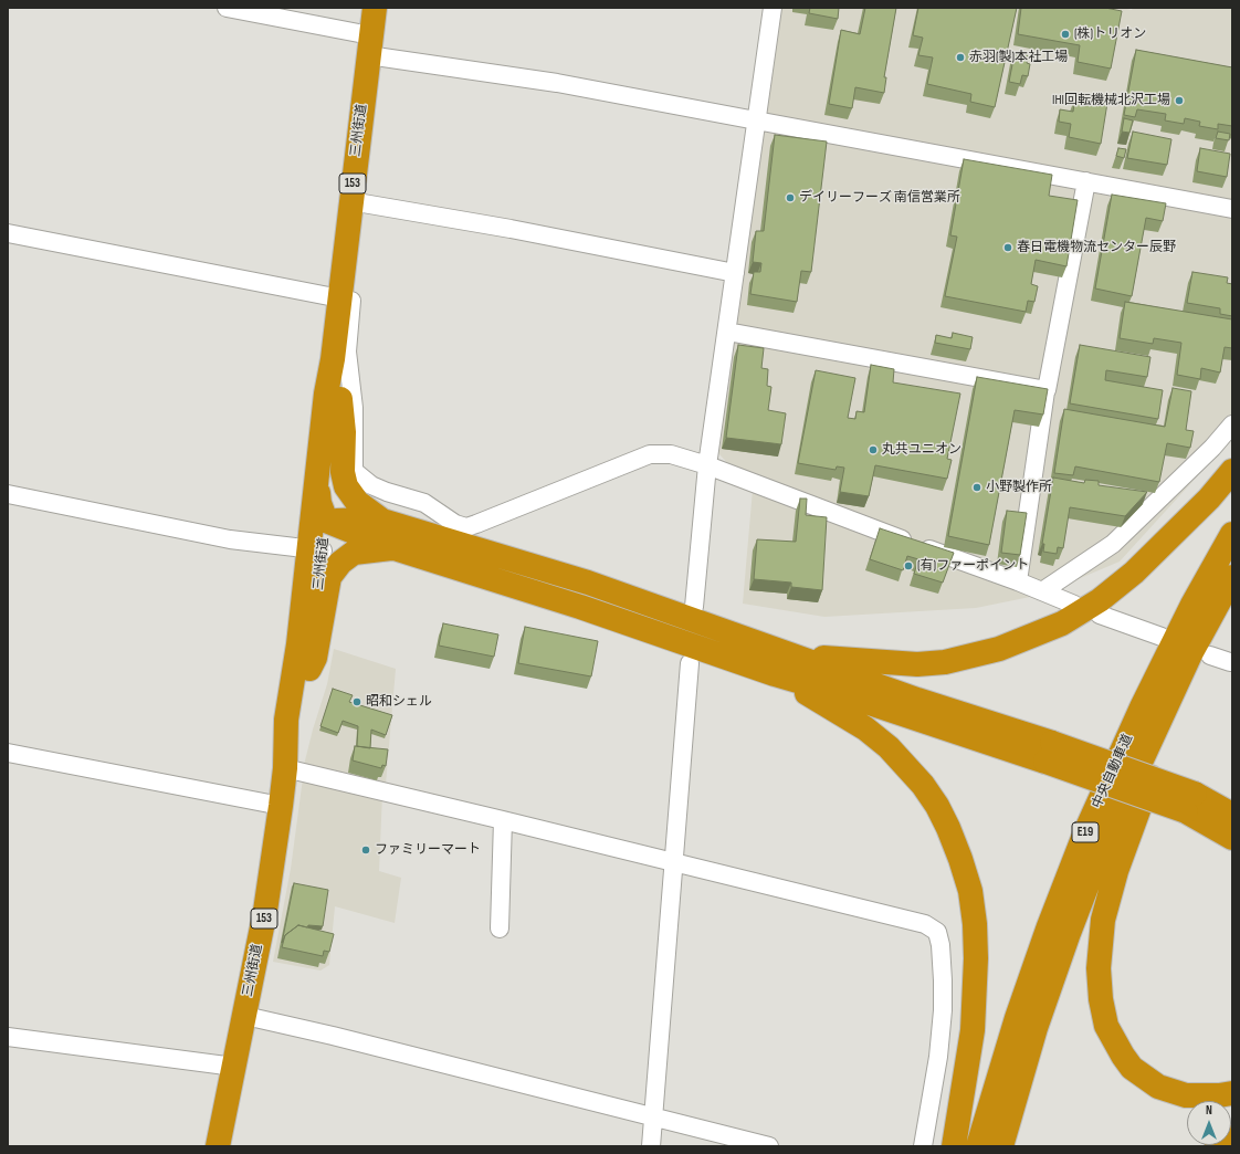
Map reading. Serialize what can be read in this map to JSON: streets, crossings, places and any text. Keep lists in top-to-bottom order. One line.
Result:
{"streets":{"highway":["三州街道","153","中央自動車道","E19"]},"places":["(株)トリオン","赤羽(製)本社工場","IHI回転機械北沢工場","デイリーフーズ 南信営業所","春日電機物流センター辰野","丸共ユニオン","小野製作所","(有)ファーポイント","昭和シェル","ファミリーマート"],"north":"top"}
